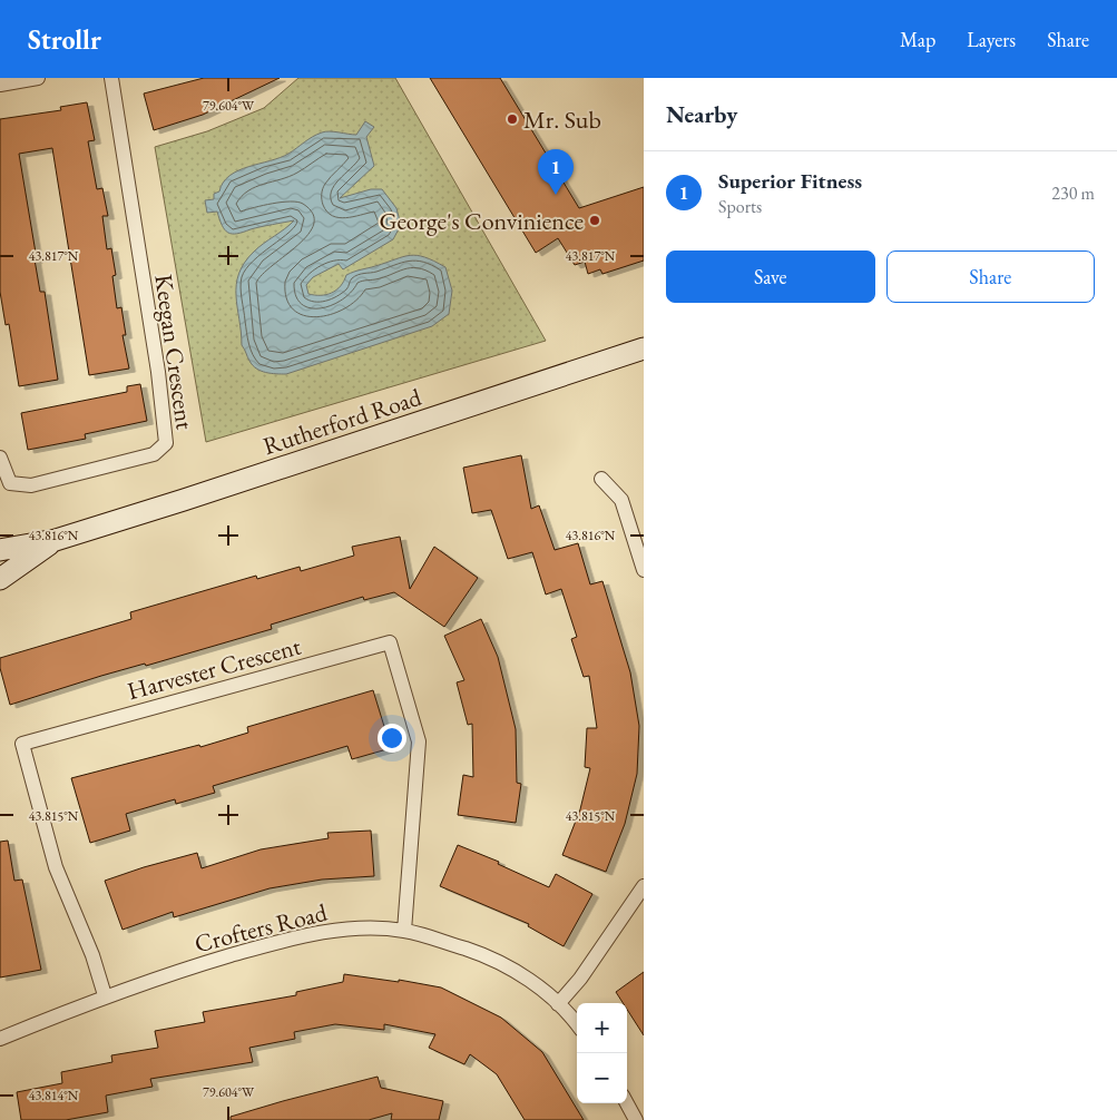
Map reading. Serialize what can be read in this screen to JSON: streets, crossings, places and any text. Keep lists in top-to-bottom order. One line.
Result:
{"streets":{"main road":["Rutherford Road"],"street":["Keegan Crescent","Harvester Crescent","Crofters Road"]},"crossings":[["Harvester Crescent","Crofters Road"]],"places":["Mr. Sub","George's Convinience"],"page":{"header":"Strollr","nav":["Map","Layers","Share"],"heading":"Nearby","pins":"1","list":[{"mark":"1","name":"Superior Fitness","note":"Sports","value":"230 m"}],"buttons":["Save","Share"],"map_buttons":["+","−"]},"coordinates":["79.604°W","43.817°N","43.816°N","43.815°N","43.814°N"]}
